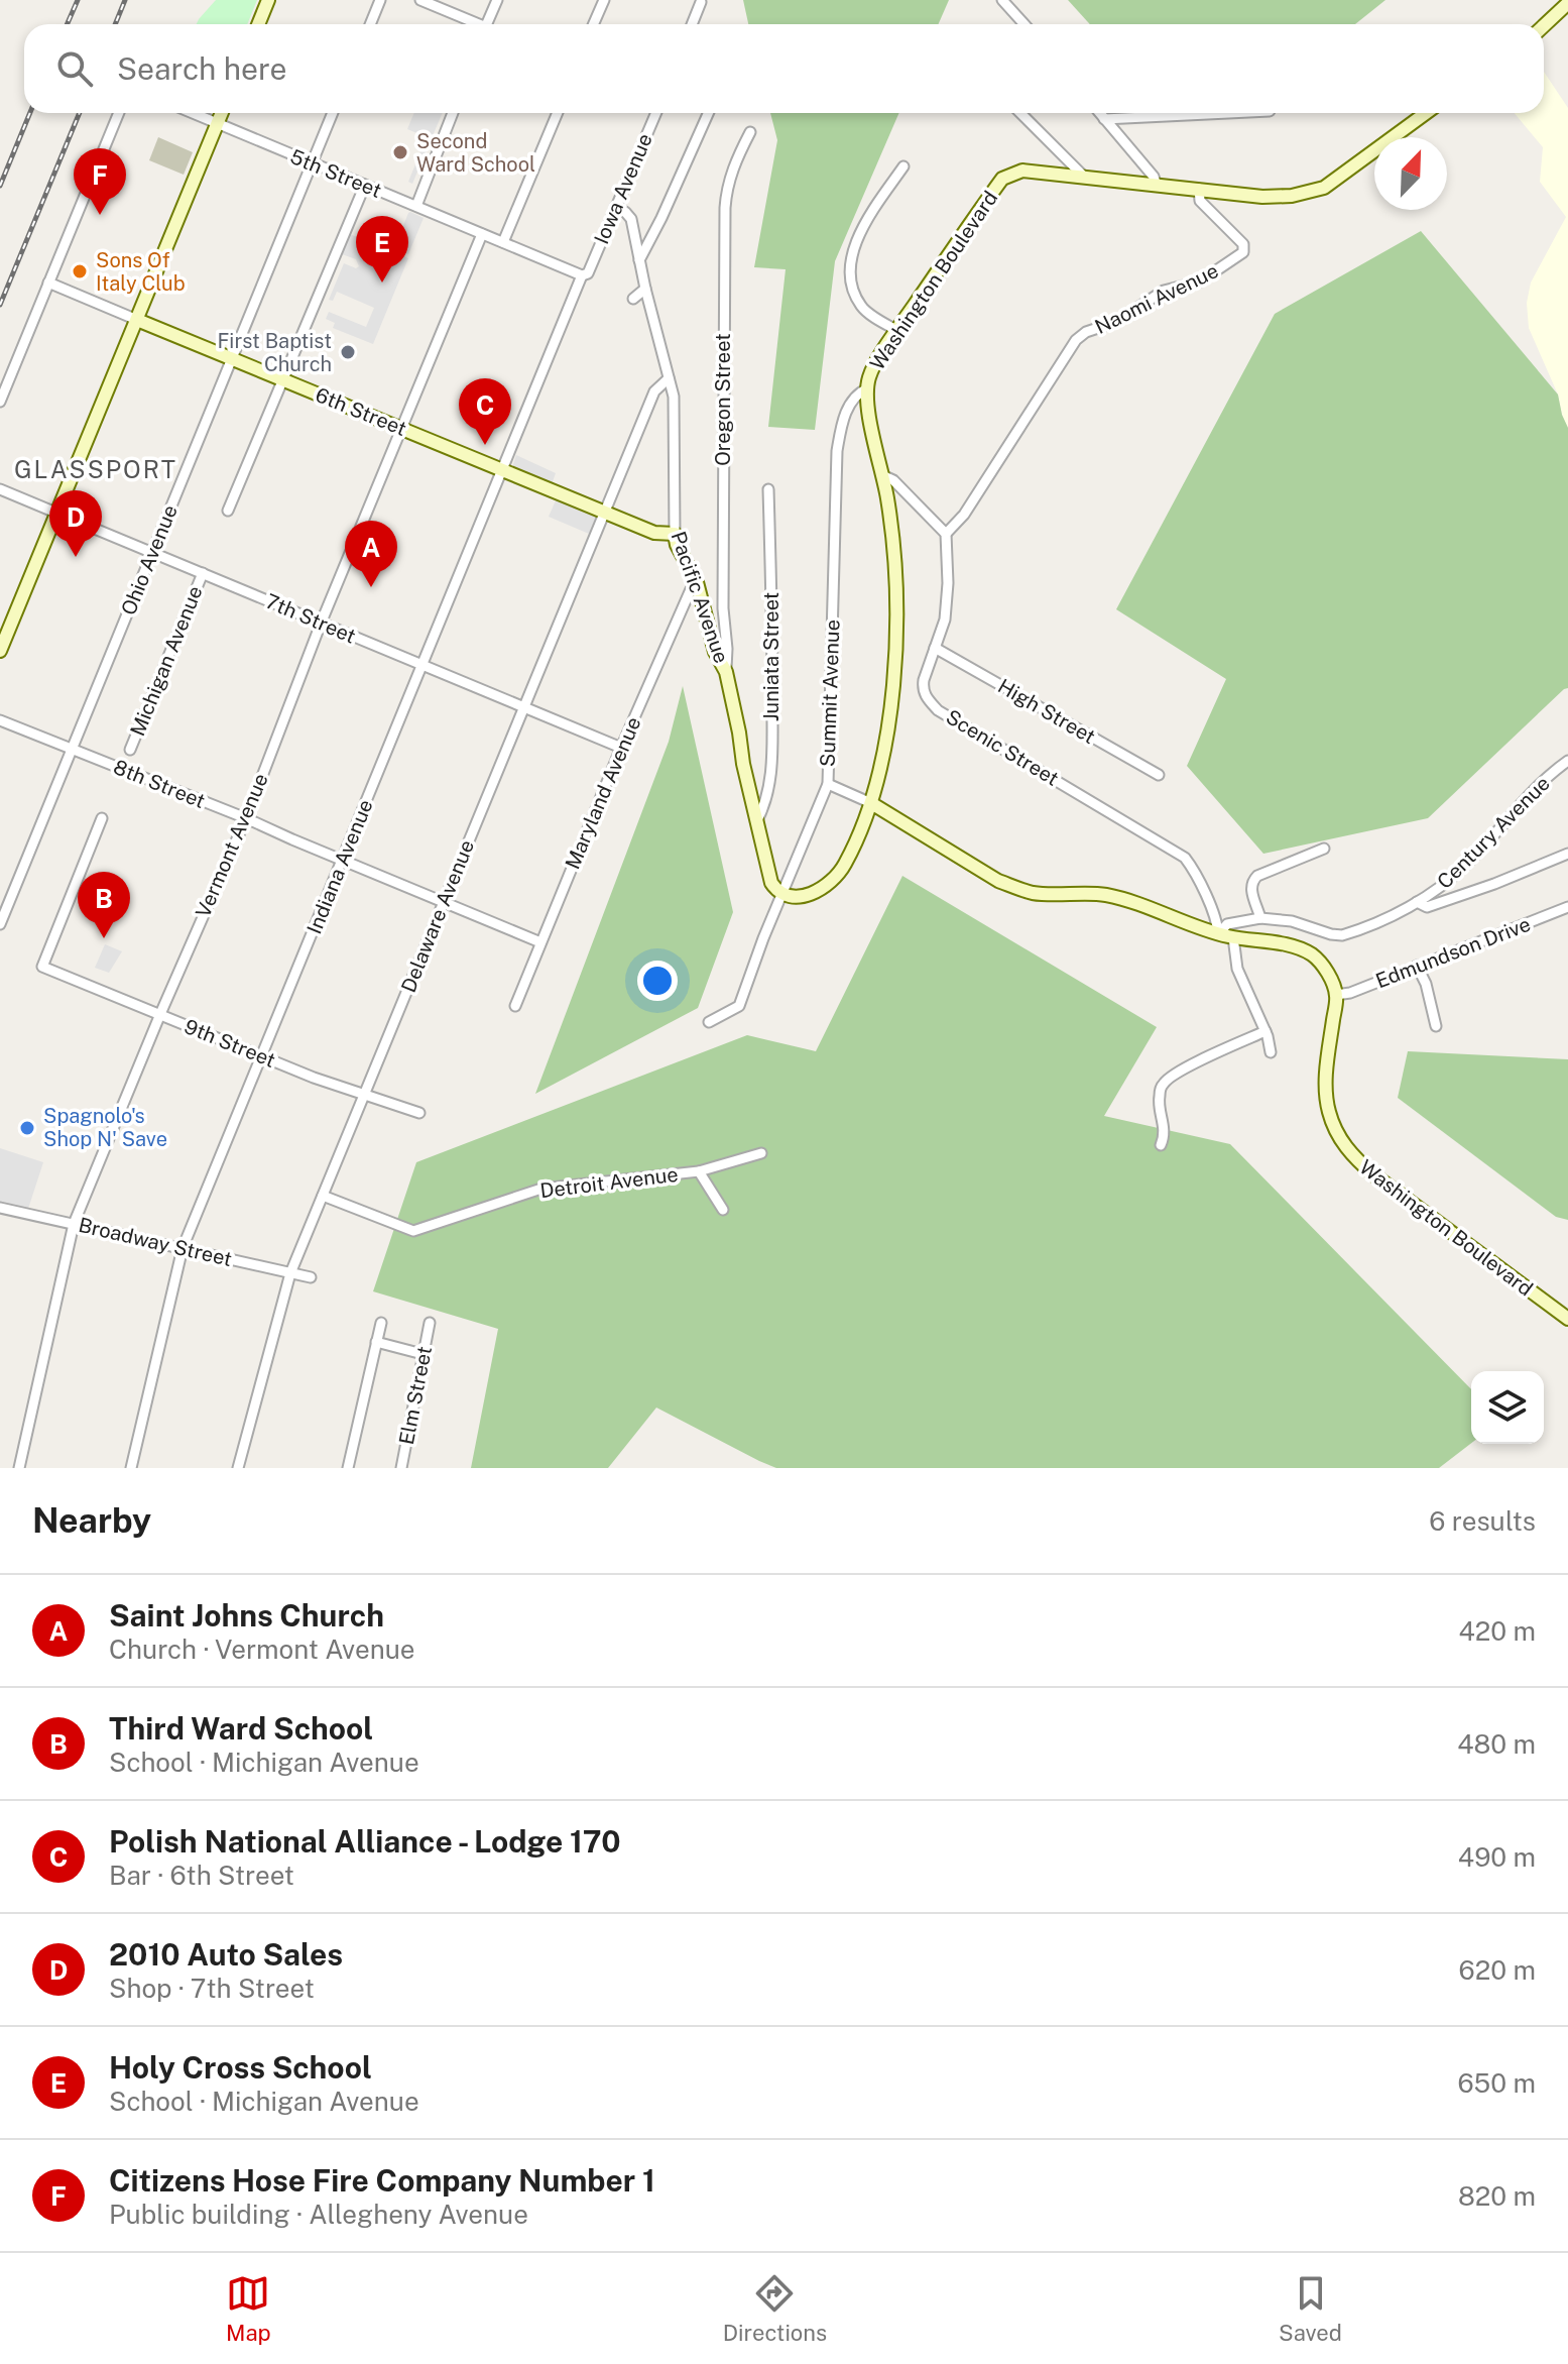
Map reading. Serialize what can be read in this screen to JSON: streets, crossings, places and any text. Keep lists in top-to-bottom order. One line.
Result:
{"streets":{"street":["5th Street","Iowa Avenue","Washington Boulevard","Naomi Avenue","Oregon Street","6th Street","Ohio Avenue","Pacific Avenue","7th Street","Juniata Street","Michigan Avenue","Summit Avenue","High Street","Scenic Street","8th Street","Maryland Avenue","Century Avenue","Vermont Avenue","Indiana Avenue","Delaware Avenue","Edmundson Drive","9th Street","Detroit Avenue","Broadway Street","Elm Street"]},"crossings":[["5th Street","Iowa Avenue"],["5th Street","Ohio Avenue"],["5th Street","Vermont Avenue"],["5th Street","Indiana Avenue"],["Iowa Avenue","Pacific Avenue"],["Iowa Avenue","Indiana Avenue"],["Washington Boulevard","Naomi Avenue"],["Washington Boulevard","Summit Avenue"],["Washington Boulevard","Edmundson Drive"],["Naomi Avenue","Scenic Street"],["Oregon Street","Pacific Avenue"],["6th Street","Ohio Avenue"],["6th Street","Pacific Avenue"],["6th Street","Vermont Avenue"],["6th Street","Indiana Avenue"],["6th Street","Delaware Avenue"],["Ohio Avenue","7th Street"],["Ohio Avenue","8th Street"],["Pacific Avenue","Juniata Street"],["Pacific Avenue","Summit Avenue"],["Pacific Avenue","Maryland Avenue"],["Pacific Avenue","Delaware Avenue"],["7th Street","Michigan Avenue"],["7th Street","Maryland Avenue"],["7th Street","Vermont Avenue"],["7th Street","Indiana Avenue"],["7th Street","Delaware Avenue"],["High Street","Scenic Street"],["8th Street","Maryland Avenue"],["8th Street","Vermont Avenue"],["8th Street","Indiana Avenue"],["8th Street","Delaware Avenue"],["Vermont Avenue","9th Street"],["Vermont Avenue","Broadway Street"],["Indiana Avenue","9th Street"],["Indiana Avenue","Broadway Street"],["Delaware Avenue","9th Street"],["Delaware Avenue","Detroit Avenue"],["Delaware Avenue","Broadway Street"]],"districts":["GLASSPORT"],"places":["Second Ward School","Sons Of Italy Club","First Baptist Church","Spagnolo's Shop N' Save"],"north":"top right","page":{"search":"Search here","pins":["F","E","C","D","A","B"],"heading":["Nearby","6 results"],"list":[{"mark":"A","name":"Saint Johns Church","note":"Church · Vermont Avenue","value":"420 m"},{"mark":"B","name":"Third Ward School","note":"School · Michigan Avenue","value":"480 m"},{"mark":"C","name":"Polish National Alliance - Lodge 170","note":"Bar · 6th Street","value":"490 m"},{"mark":"D","name":"2010 Auto Sales","note":"Shop · 7th Street","value":"620 m"},{"mark":"E","name":"Holy Cross School","note":"School · Michigan Avenue","value":"650 m"},{"mark":"F","name":"Citizens Hose Fire Company Number 1","note":"Public building · Allegheny Avenue","value":"820 m"}],"nav":["Map","Directions","Saved"]}}
